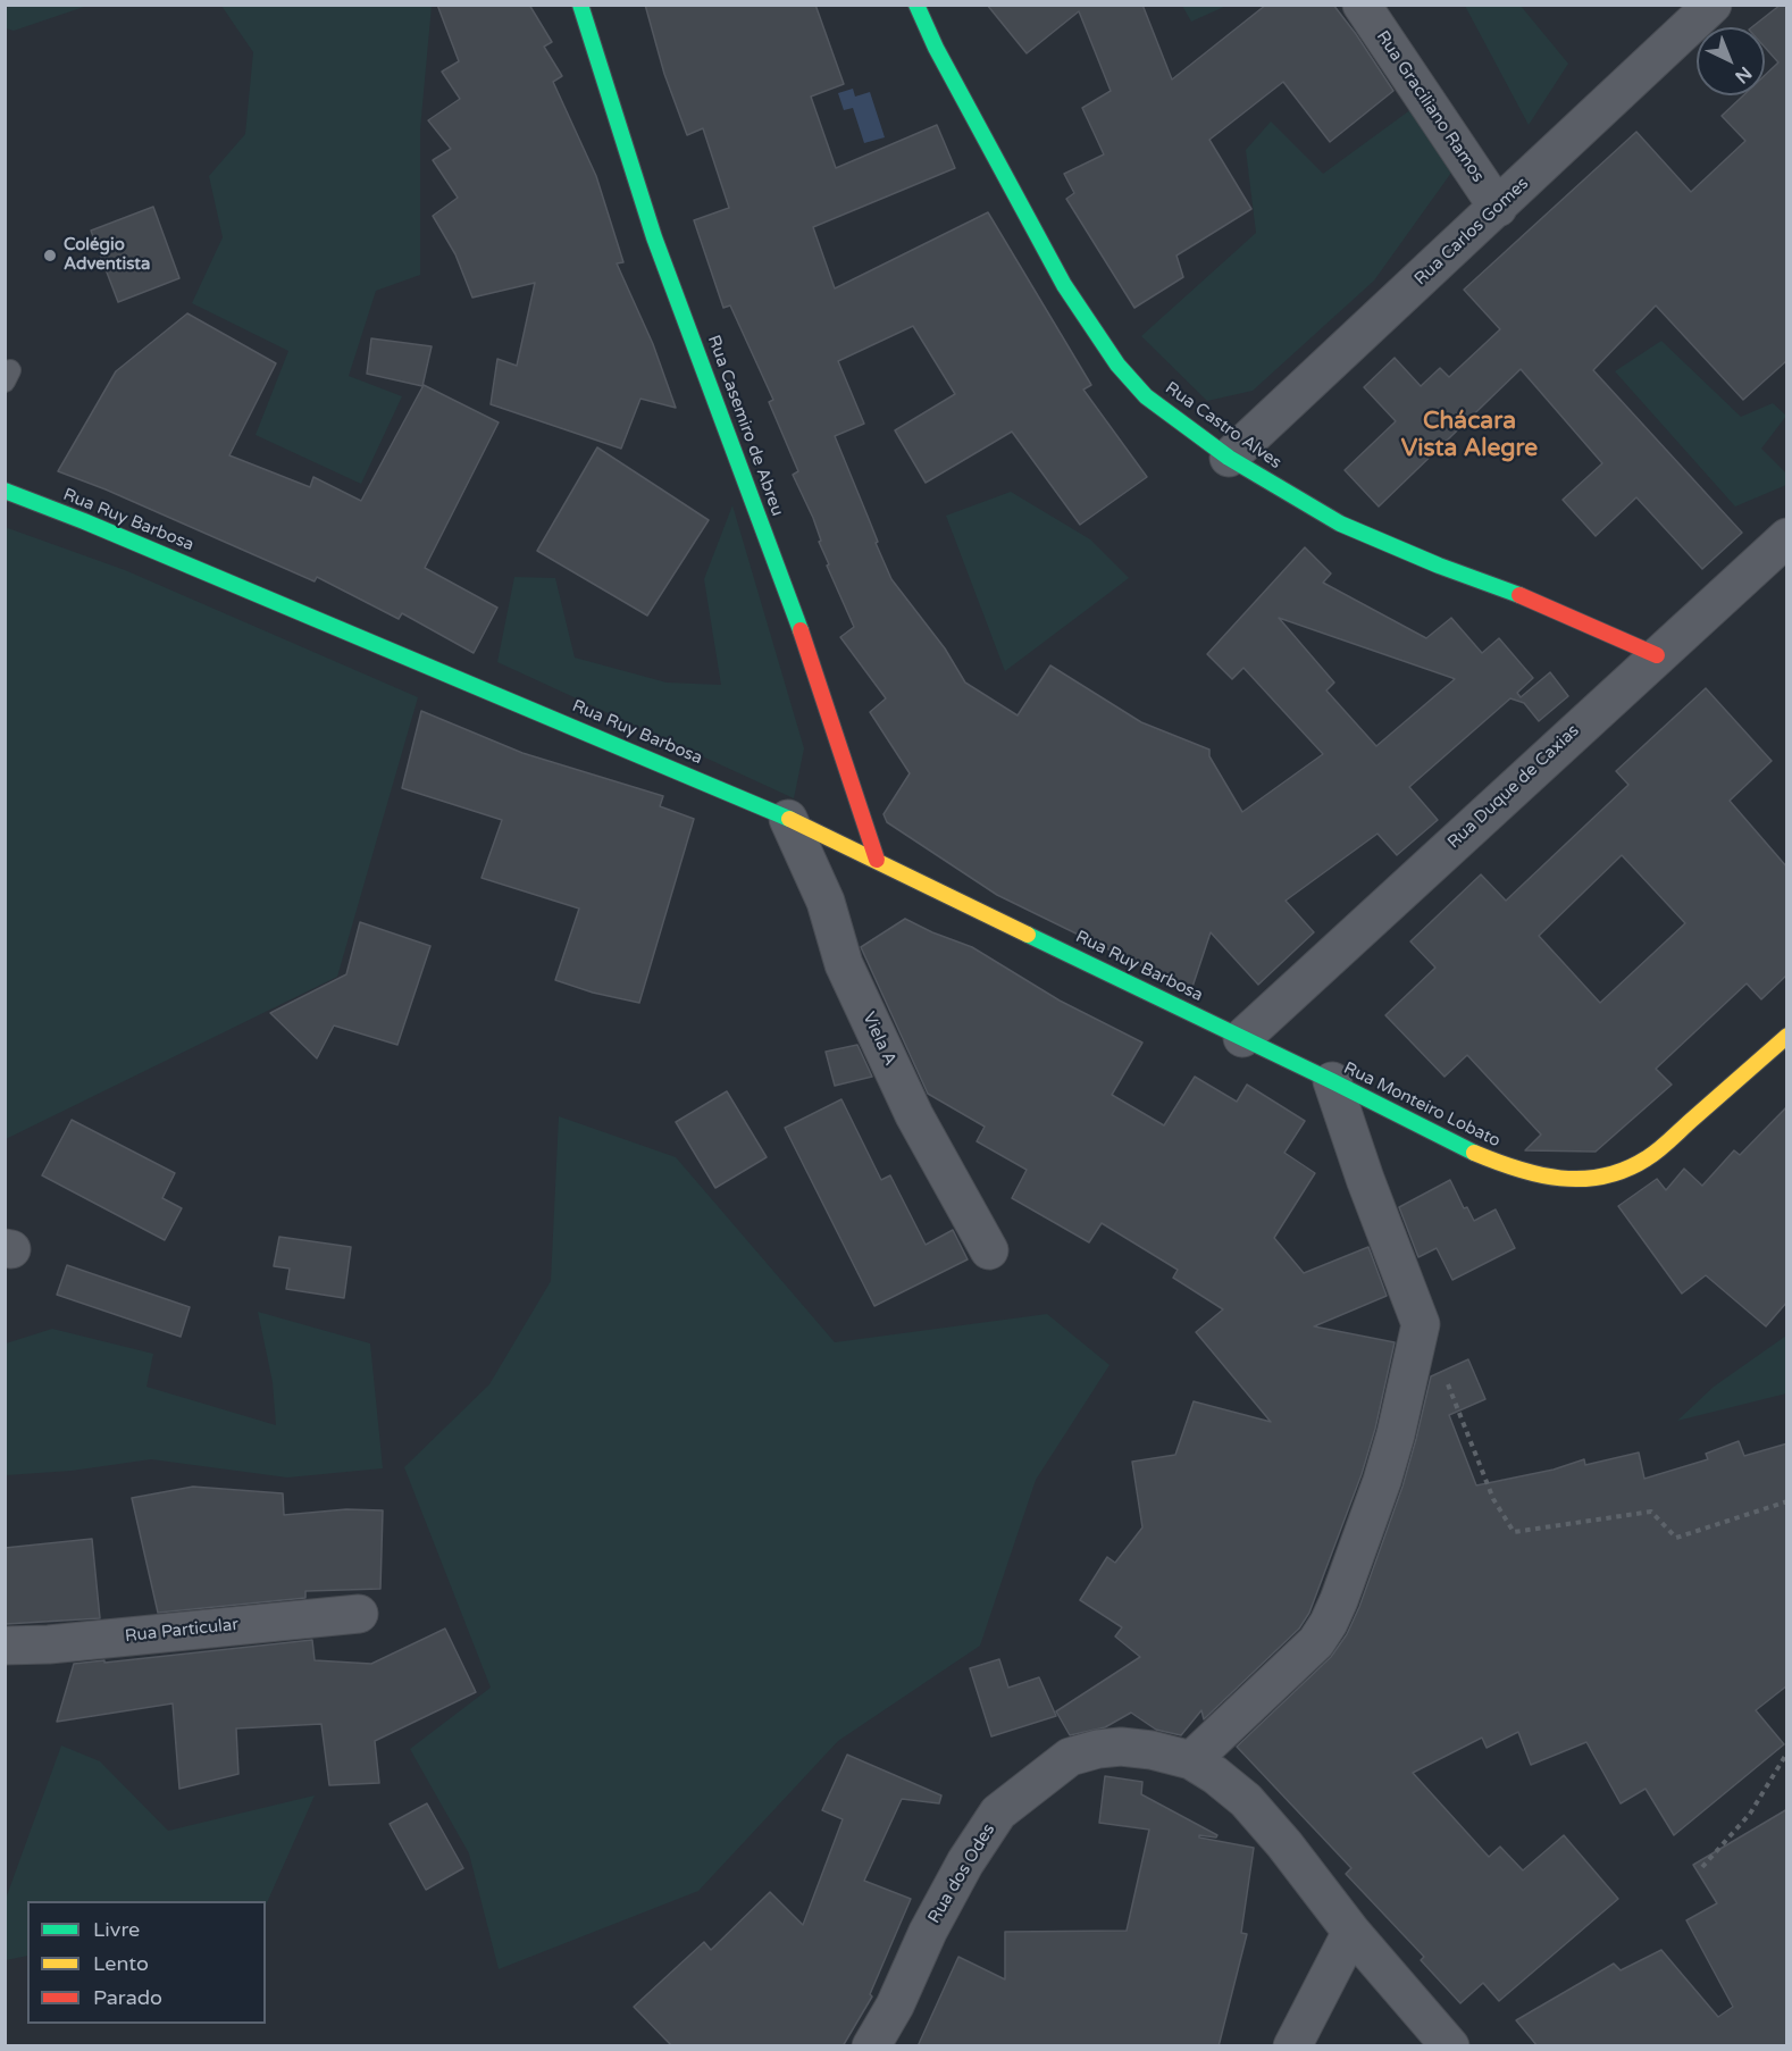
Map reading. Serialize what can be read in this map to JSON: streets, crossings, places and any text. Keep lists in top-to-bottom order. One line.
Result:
{"streets":{"street":["Rua Graciliano Ramos","Rua Carlos Gomes","Rua Casemiro de Abreu","Rua Castro Alves","Rua Ruy Barbosa","Rua Duque de Caxias","Viela A","Rua Monteiro Lobato","Rua Particular","Rua dos Odes"]},"crossings":[["Rua Graciliano Ramos","Rua Carlos Gomes"],["Rua Carlos Gomes","Rua Castro Alves"],["Rua Casemiro de Abreu","Rua Ruy Barbosa"],["Rua Castro Alves","Rua Duque de Caxias"],["Rua Ruy Barbosa","Rua Duque de Caxias"],["Rua Ruy Barbosa","Viela A"],["Rua Ruy Barbosa","Rua Monteiro Lobato"],["Rua Duque de Caxias","Rua Monteiro Lobato"]],"districts":["Chácara Vista Alegre"],"places":["Colégio Adventista"],"legend":["Livre","Lento","Parado"],"north":"bottom right"}
